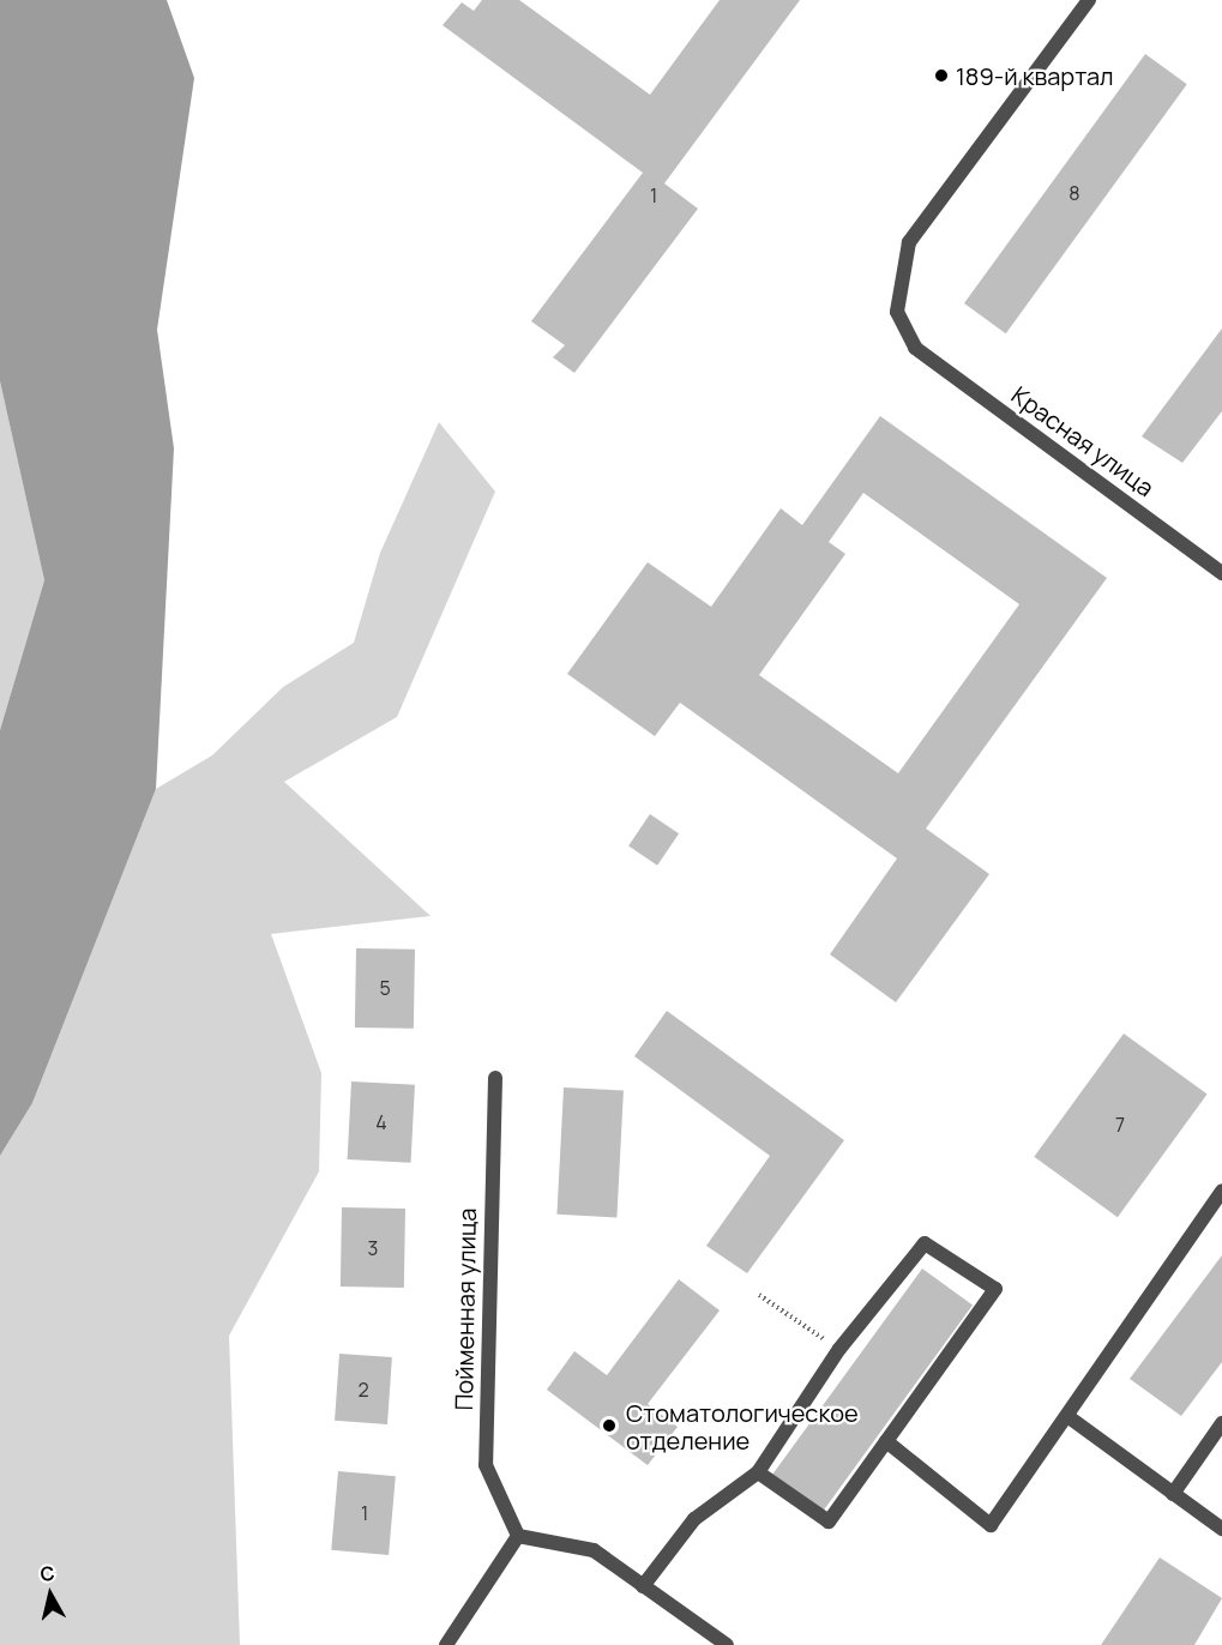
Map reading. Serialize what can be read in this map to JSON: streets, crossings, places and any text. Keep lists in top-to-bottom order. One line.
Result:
{"streets":{"street":["Красная улица","Пойменная улица"]},"places":["189-й квартал","Стоматологическое отделение"],"house_numbers":["8","1","5","4","7","3","2","1"],"north":"top"}
